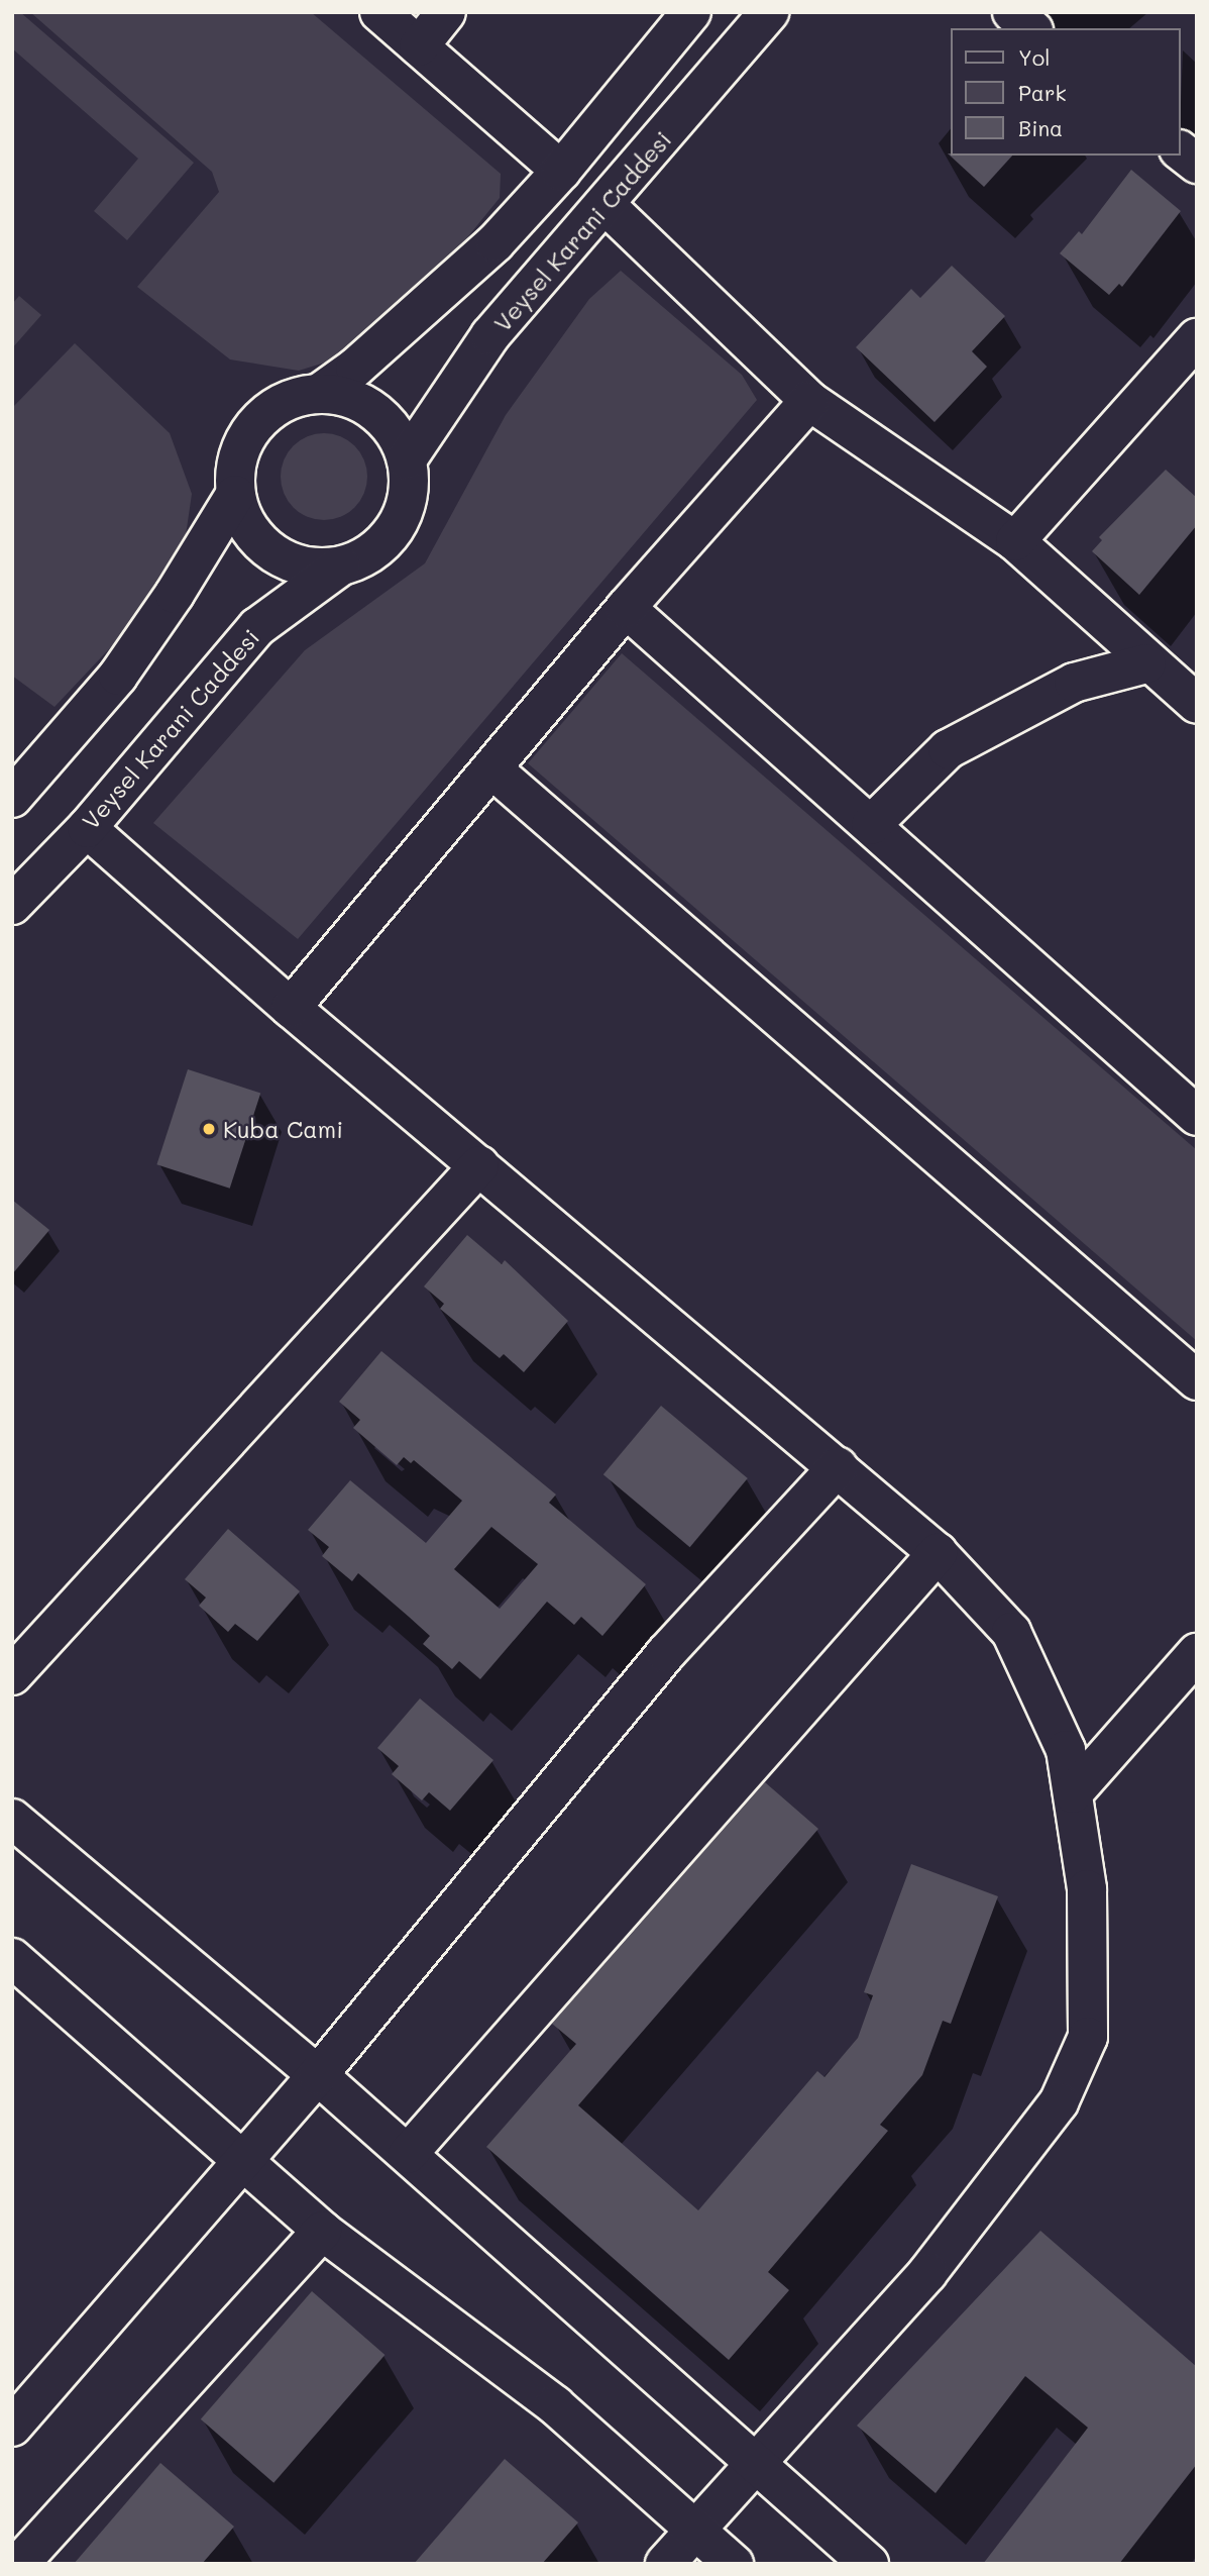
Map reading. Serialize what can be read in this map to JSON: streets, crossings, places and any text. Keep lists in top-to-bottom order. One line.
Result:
{"streets":{"street":["Veysel Karani Caddesi"]},"places":["Kuba Cami"],"legend":["Yol","Park","Bina"]}
